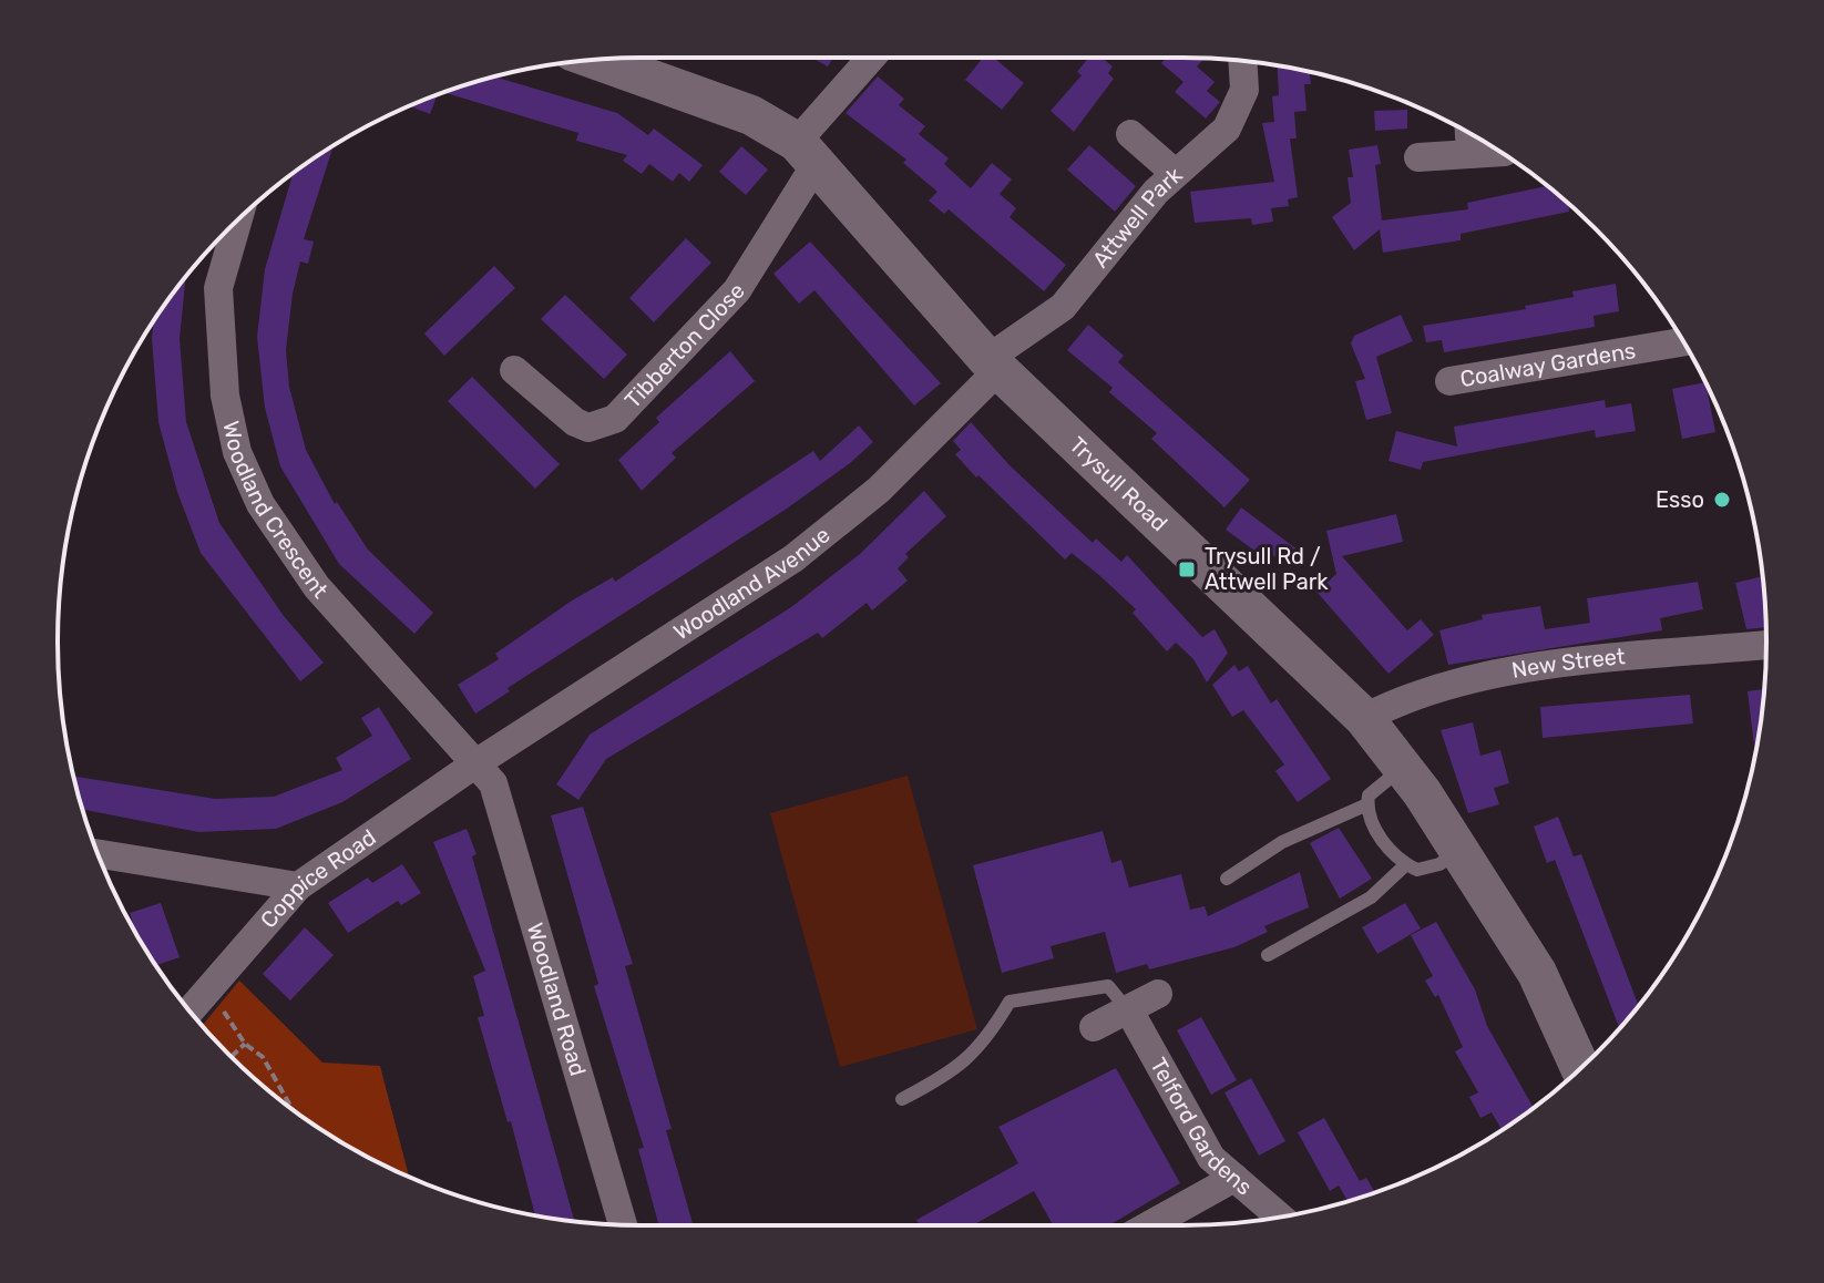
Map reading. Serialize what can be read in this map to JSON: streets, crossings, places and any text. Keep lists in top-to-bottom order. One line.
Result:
{"streets":{"street":["Attwell Park","Tibberton Close","Coalway Gardens","Trysull Road","Woodland Crescent","Woodland Avenue","New Street","Coppice Road","Woodland Road","Telford Gardens"]},"crossings":[["Attwell Park","Trysull Road"],["Attwell Park","Woodland Avenue"],["Tibberton Close","Trysull Road"],["Trysull Road","Woodland Avenue"],["Trysull Road","New Street"],["Woodland Crescent","Woodland Avenue"],["Woodland Crescent","Coppice Road"],["Woodland Crescent","Woodland Road"],["Woodland Avenue","Coppice Road"],["Woodland Avenue","Woodland Road"],["Coppice Road","Woodland Road"]],"places":{"other":["Esso"],"transit":["Trysull Rd / Attwell Park"]}}
